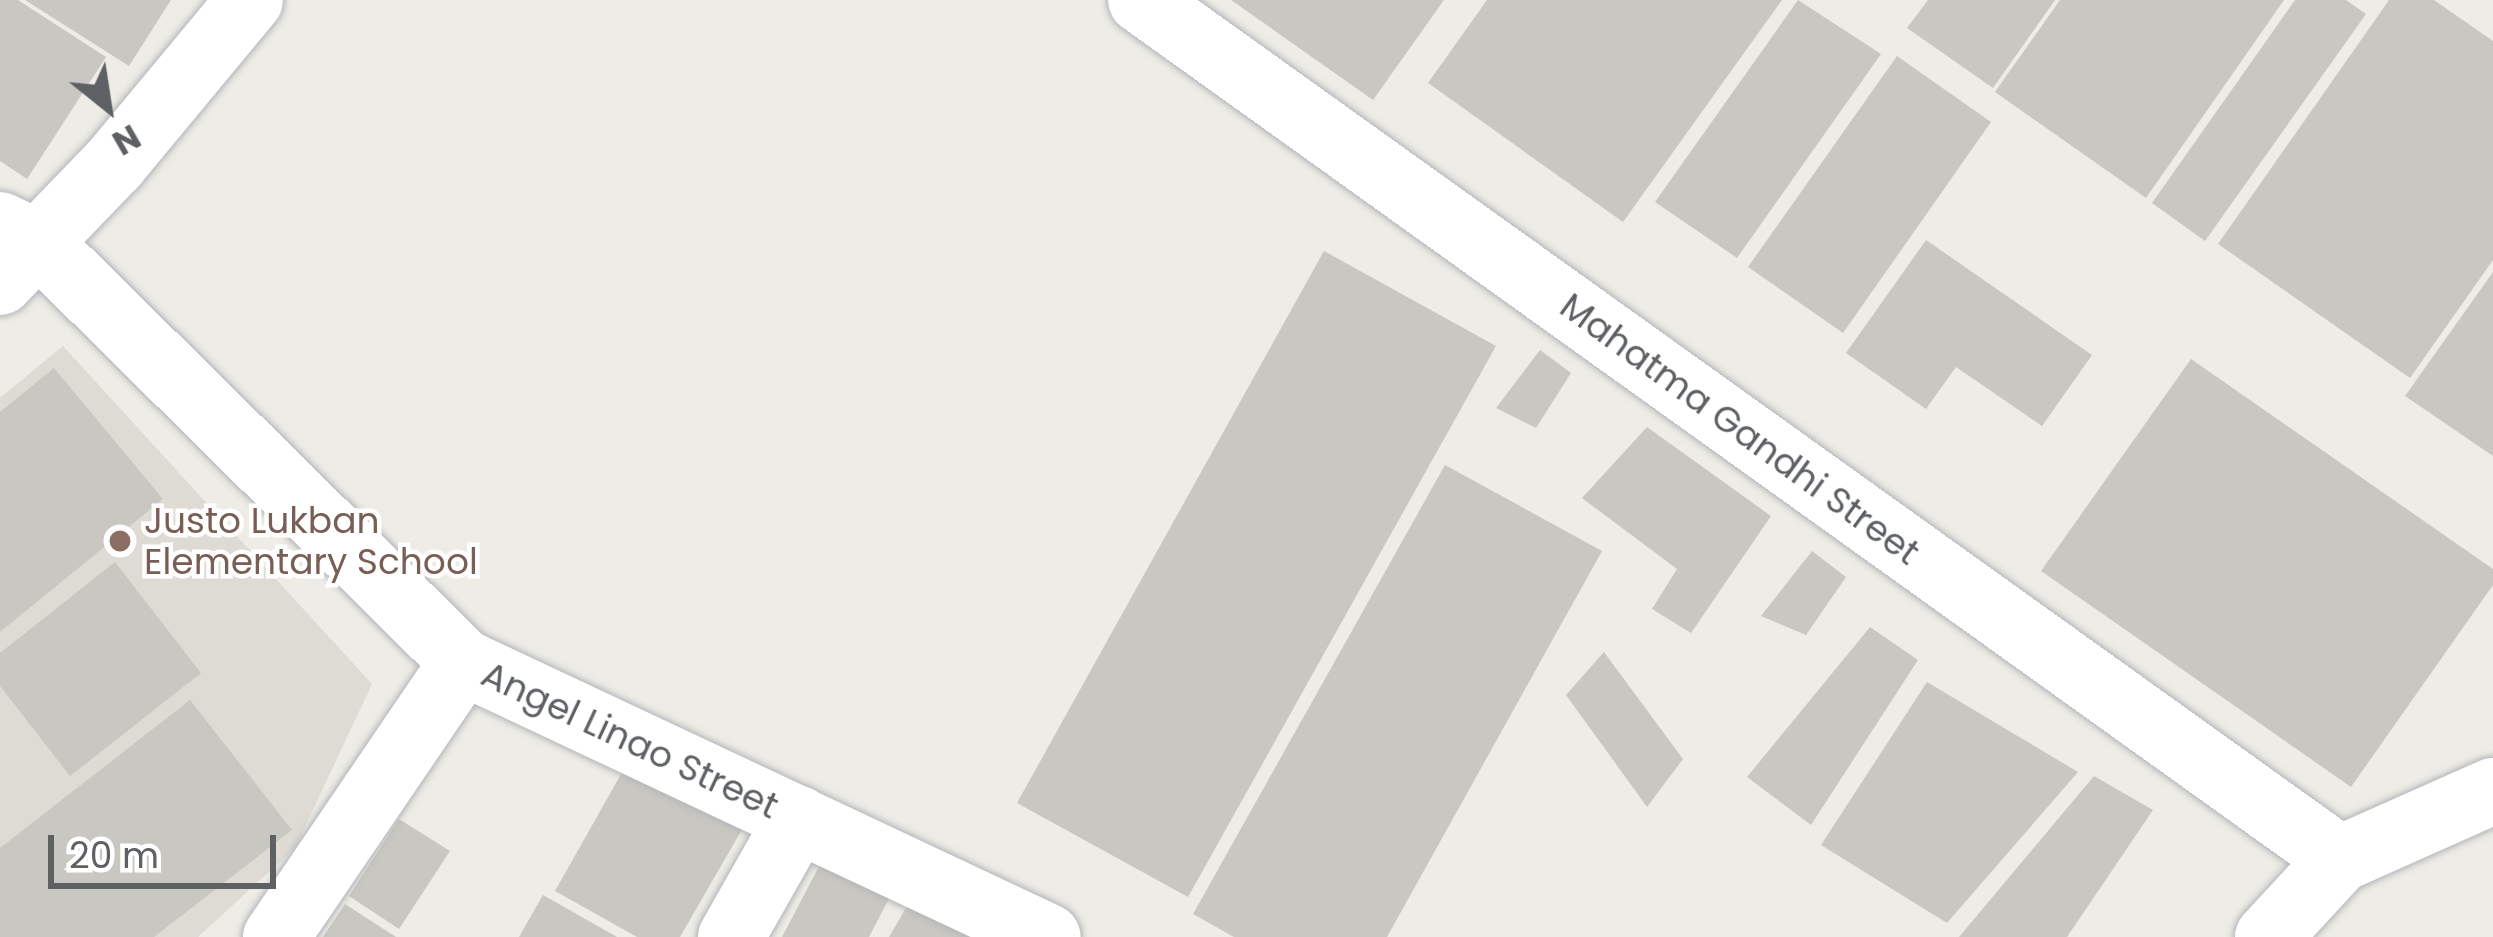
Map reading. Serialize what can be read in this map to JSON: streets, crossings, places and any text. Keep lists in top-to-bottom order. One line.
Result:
{"streets":{"street":["Mahatma Gandhi Street","Angel Linao Street"]},"places":["Justo Lukban Elementary School"],"scale_bar":"20 m","north":"bottom right"}
